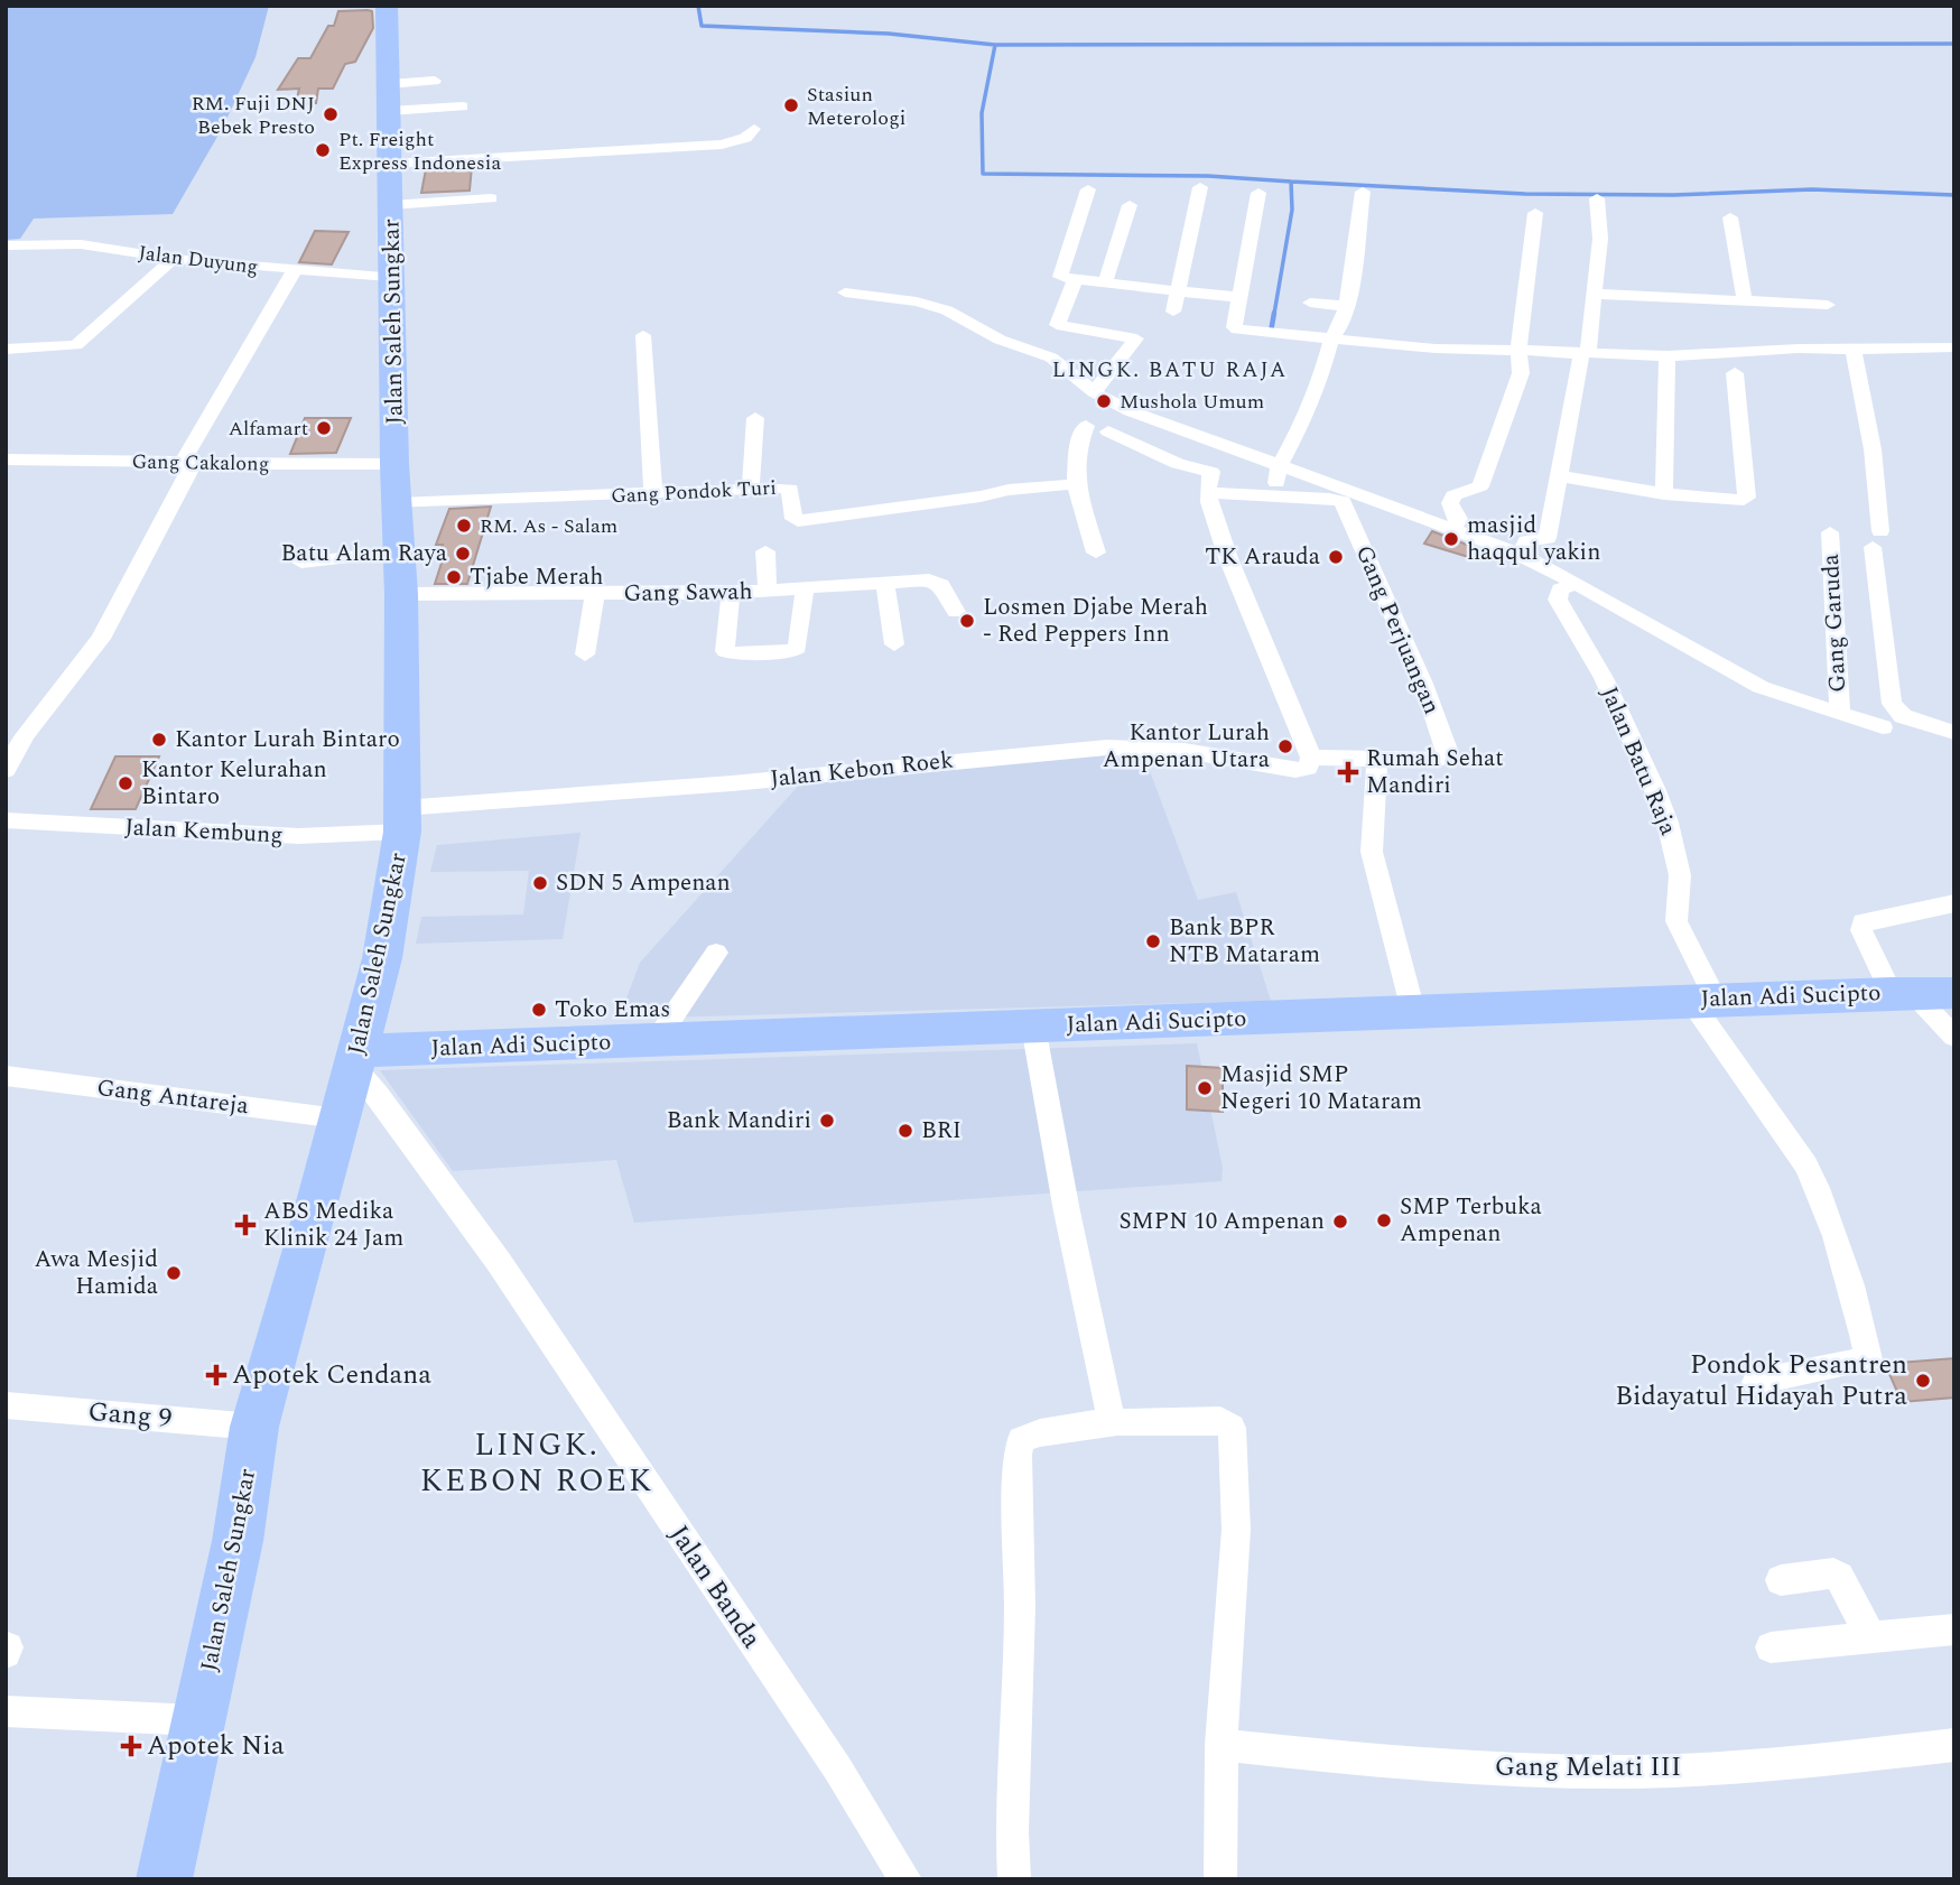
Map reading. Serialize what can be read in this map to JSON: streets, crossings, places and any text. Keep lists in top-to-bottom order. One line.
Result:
{"streets":{"highway":["Jalan Saleh Sungkar","Jalan Adi Sucipto"],"street":["Jalan Duyung","Gang Cakalong","Gang Pondok Turi","Gang Sawah","Gang Garuda","Gang Perjuangan","Jalan Batu Raja","Jalan Kebon Roek","Jalan Kembung","Gang Antareja","Gang 9","Jalan Banda","Gang Melati III"]},"crossings":[["Jalan Duyung","Jalan Saleh Sungkar"],["Jalan Saleh Sungkar","Gang Cakalong"],["Jalan Saleh Sungkar","Gang Pondok Turi"],["Jalan Saleh Sungkar","Gang Sawah"],["Jalan Saleh Sungkar","Jalan Kebon Roek"],["Jalan Saleh Sungkar","Jalan Kembung"],["Jalan Saleh Sungkar","Jalan Adi Sucipto"],["Jalan Saleh Sungkar","Gang Antareja"],["Jalan Saleh Sungkar","Gang 9"],["Jalan Saleh Sungkar","Jalan Banda"],["Gang Perjuangan","Jalan Kebon Roek"],["Jalan Batu Raja","Jalan Adi Sucipto"],["Jalan Kebon Roek","Jalan Kembung"],["Jalan Adi Sucipto","Jalan Banda"]],"districts":["LINGK. BATU RAJA","LINGK. KEBON ROEK"],"places":{"other":["Stasiun Meterologi","RM. Fuji DNJ Bebek Presto","Pt. Freight Express Indonesia","Mushola Umum","Alfamart","RM. As - Salam","masjid haqqul yakin","Batu Alam Raya","TK Arauda","Tjabe Merah","Losmen Djabe Merah - Red Peppers Inn","Kantor Lurah Bintaro","Kantor Lurah Ampenan Utara","Kantor Kelurahan Bintaro","SDN 5 Ampenan","Bank BPR NTB Mataram","Toko Emas","Masjid SMP Negeri 10 Mataram","Bank Mandiri","BRI","SMP Terbuka Ampenan","SMPN 10 Ampenan","Awa Mesjid Hamida","Pondok Pesantren Bidayatul Hidayah Putra"],"health":["Rumah Sehat Mandiri","ABS Medika Klinik 24 Jam","Apotek Cendana","Apotek Nia"]}}
